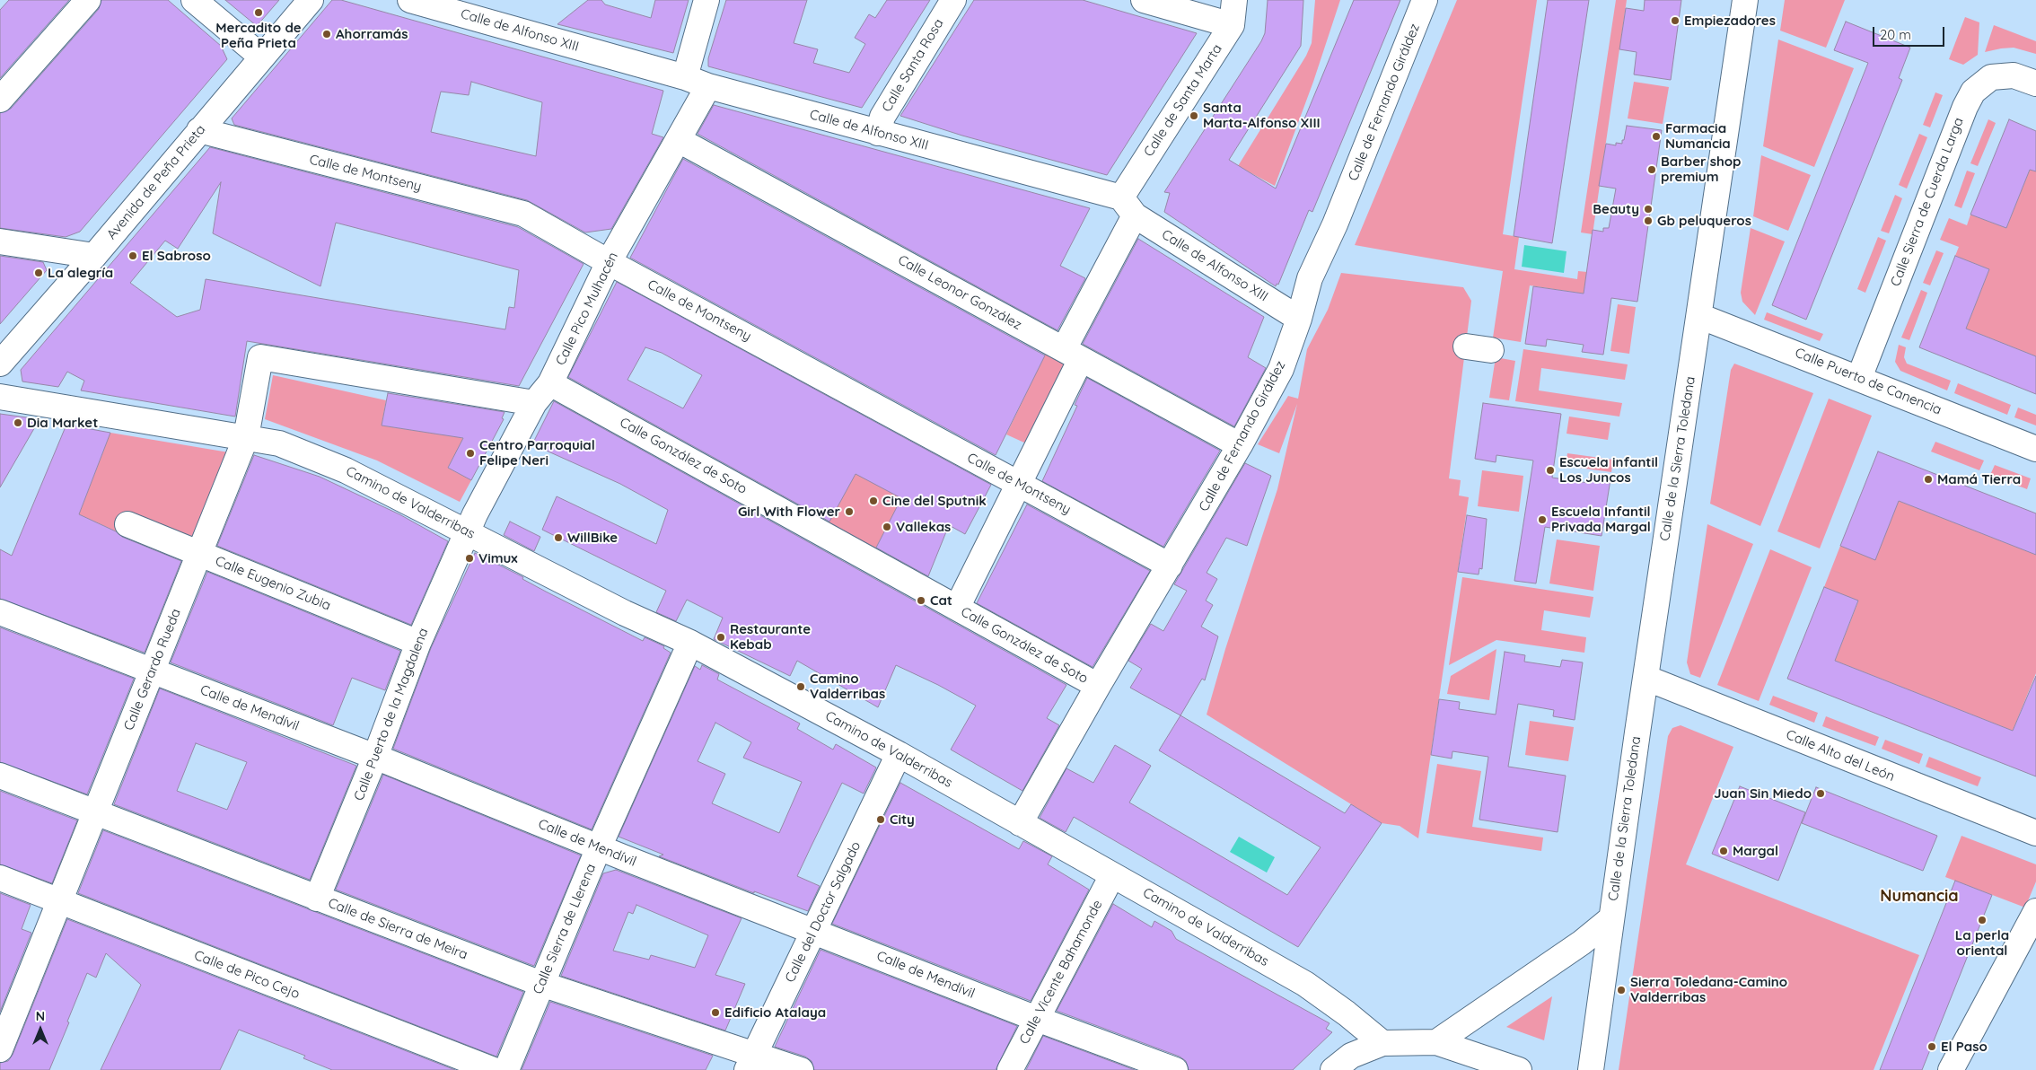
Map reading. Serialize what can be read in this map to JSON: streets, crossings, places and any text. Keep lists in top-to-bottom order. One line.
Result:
{"streets":{"street":["Calle de Alfonso XIII","Calle Santa Rosa","Calle de Santa Marta","Calle de Fernando Giráldez","Calle de Montseny","Avenida de Peña Prieta","Calle Sierra de Cuerda Larga","Calle Leonor González","Calle Pico Mulhacén","Calle Puerto de Canencia","Calle González de Soto","Calle de la Sierra Toledana","Camino de Valderribas","Calle Eugenio Zubia","Calle Gerardo Rueda","Calle de Mendívil","Calle Puerto de la Magdalena","Calle Alto del León","Calle del Doctor Salgado","Calle de Sierra de Meira","Calle Sierra de Llerena","Calle Vicente Bahamonde","Calle de Pico Cejo"]},"crossings":[["Calle de Alfonso XIII","Calle Santa Rosa"],["Calle de Alfonso XIII","Calle de Santa Marta"],["Calle de Alfonso XIII","Calle de Fernando Giráldez"],["Calle de Alfonso XIII","Calle Pico Mulhacén"],["Calle de Fernando Giráldez","Calle de Montseny"],["Calle de Fernando Giráldez","Calle Leonor González"],["Calle de Fernando Giráldez","Calle González de Soto"],["Calle de Fernando Giráldez","Camino de Valderribas"],["Calle de Montseny","Avenida de Peña Prieta"],["Calle de Montseny","Calle Pico Mulhacén"],["Calle Sierra de Cuerda Larga","Calle Puerto de Canencia"],["Calle Leonor González","Calle Pico Mulhacén"],["Calle Pico Mulhacén","Calle González de Soto"],["Calle Pico Mulhacén","Camino de Valderribas"],["Calle Pico Mulhacén","Calle Puerto de la Magdalena"],["Calle Puerto de Canencia","Calle de la Sierra Toledana"],["Calle de la Sierra Toledana","Calle Alto del León"],["Camino de Valderribas","Calle Gerardo Rueda"],["Camino de Valderribas","Calle Puerto de la Magdalena"],["Camino de Valderribas","Calle del Doctor Salgado"],["Camino de Valderribas","Calle Sierra de Llerena"],["Camino de Valderribas","Calle Vicente Bahamonde"],["Calle Eugenio Zubia","Calle Gerardo Rueda"],["Calle Eugenio Zubia","Calle Puerto de la Magdalena"],["Calle Gerardo Rueda","Calle de Mendívil"],["Calle Gerardo Rueda","Calle de Sierra de Meira"],["Calle Gerardo Rueda","Calle de Pico Cejo"],["Calle de Mendívil","Calle Puerto de la Magdalena"],["Calle de Mendívil","Calle del Doctor Salgado"],["Calle de Mendívil","Calle Sierra de Llerena"],["Calle de Mendívil","Calle Vicente Bahamonde"],["Calle Puerto de la Magdalena","Calle de Sierra de Meira"],["Calle del Doctor Salgado","Calle de Sierra de Meira"],["Calle de Sierra de Meira","Calle Sierra de Llerena"]],"districts":["Numancia"],"places":["Mercadito de Peña Prieta","Empiezadores","Ahorramás","Santa Marta-Alfonso XIII","Farmacia Numancia","Barber shop premium","Beauty","Gb peluqueros","El Sabroso","La alegría","Dia Market","Centro Parroquial Felipe Neri","Escuela infantil Los Juncos","Mamá Tierra","Cine del Sputnik","Girl With Flower","Escuela Infantil Privada Margal","Vallekas","WillBike","Vimux","Cat","Restaurante Kebab","Camino Valderribas","Juan Sin Miedo","City","Margal","La perla oriental","Sierra Toledana-Camino Valderribas","Edificio Atalaya","El Paso"],"scale_bar":"20 m","north":"top"}
